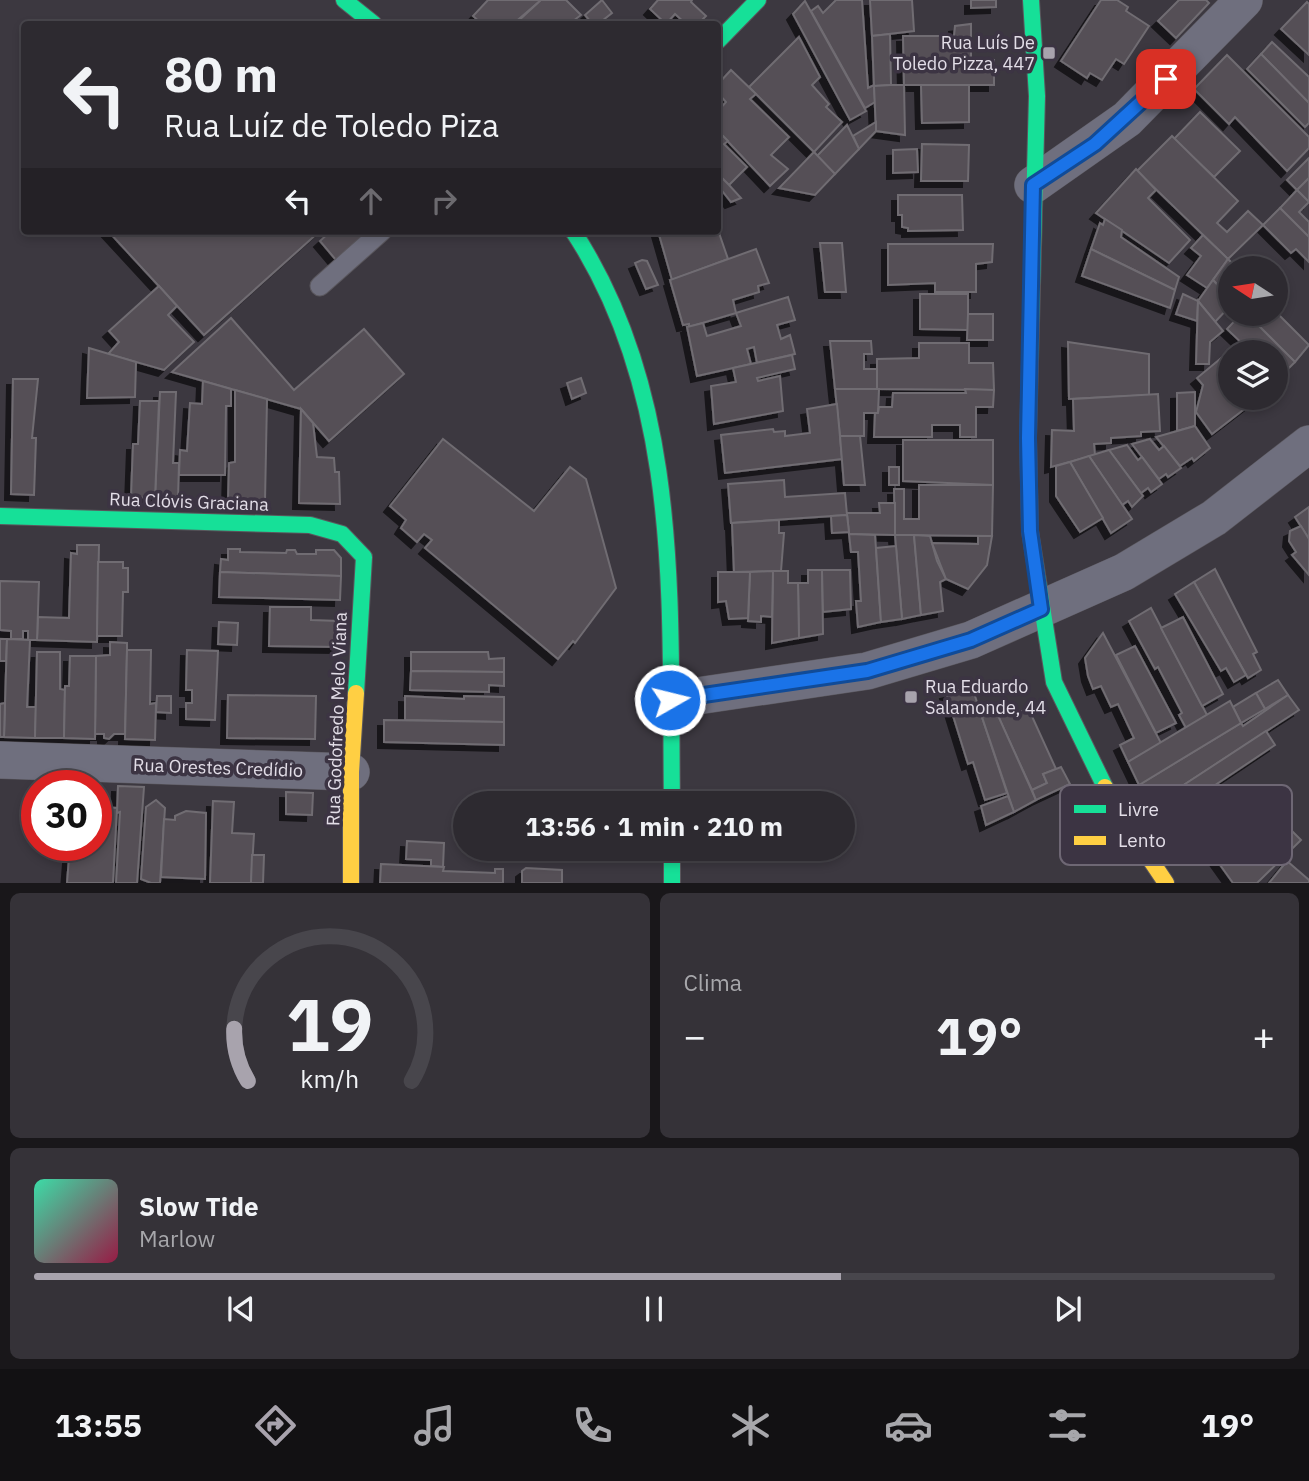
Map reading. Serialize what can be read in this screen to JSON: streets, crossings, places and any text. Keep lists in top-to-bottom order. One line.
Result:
{"streets":{"street":["Rua Clóvis Graciana","Rua Godofredo Melo Viana","Rua Orestes Credídio"]},"crossings":[["Rua Clóvis Graciana","Rua Godofredo Melo Viana"],["Rua Godofredo Melo Viana","Rua Orestes Credídio"]],"places":{"transit":["Rua Luís De Toledo Pizza, 447","Rua Eduardo Salamonde, 44"]},"legend":["Livre","Lento"],"north":"left","page":{"turn":["80 m","Rua Luíz de Toledo Piza"],"limit":"30","trip":"13:56 · 1 min · 210 m","tile":"Clima","heat":["−","19°","+"],"song":["Slow Tide","Marlow"],"tabs":["13:55","19°"],"gauge":["19","km/h"]}}
